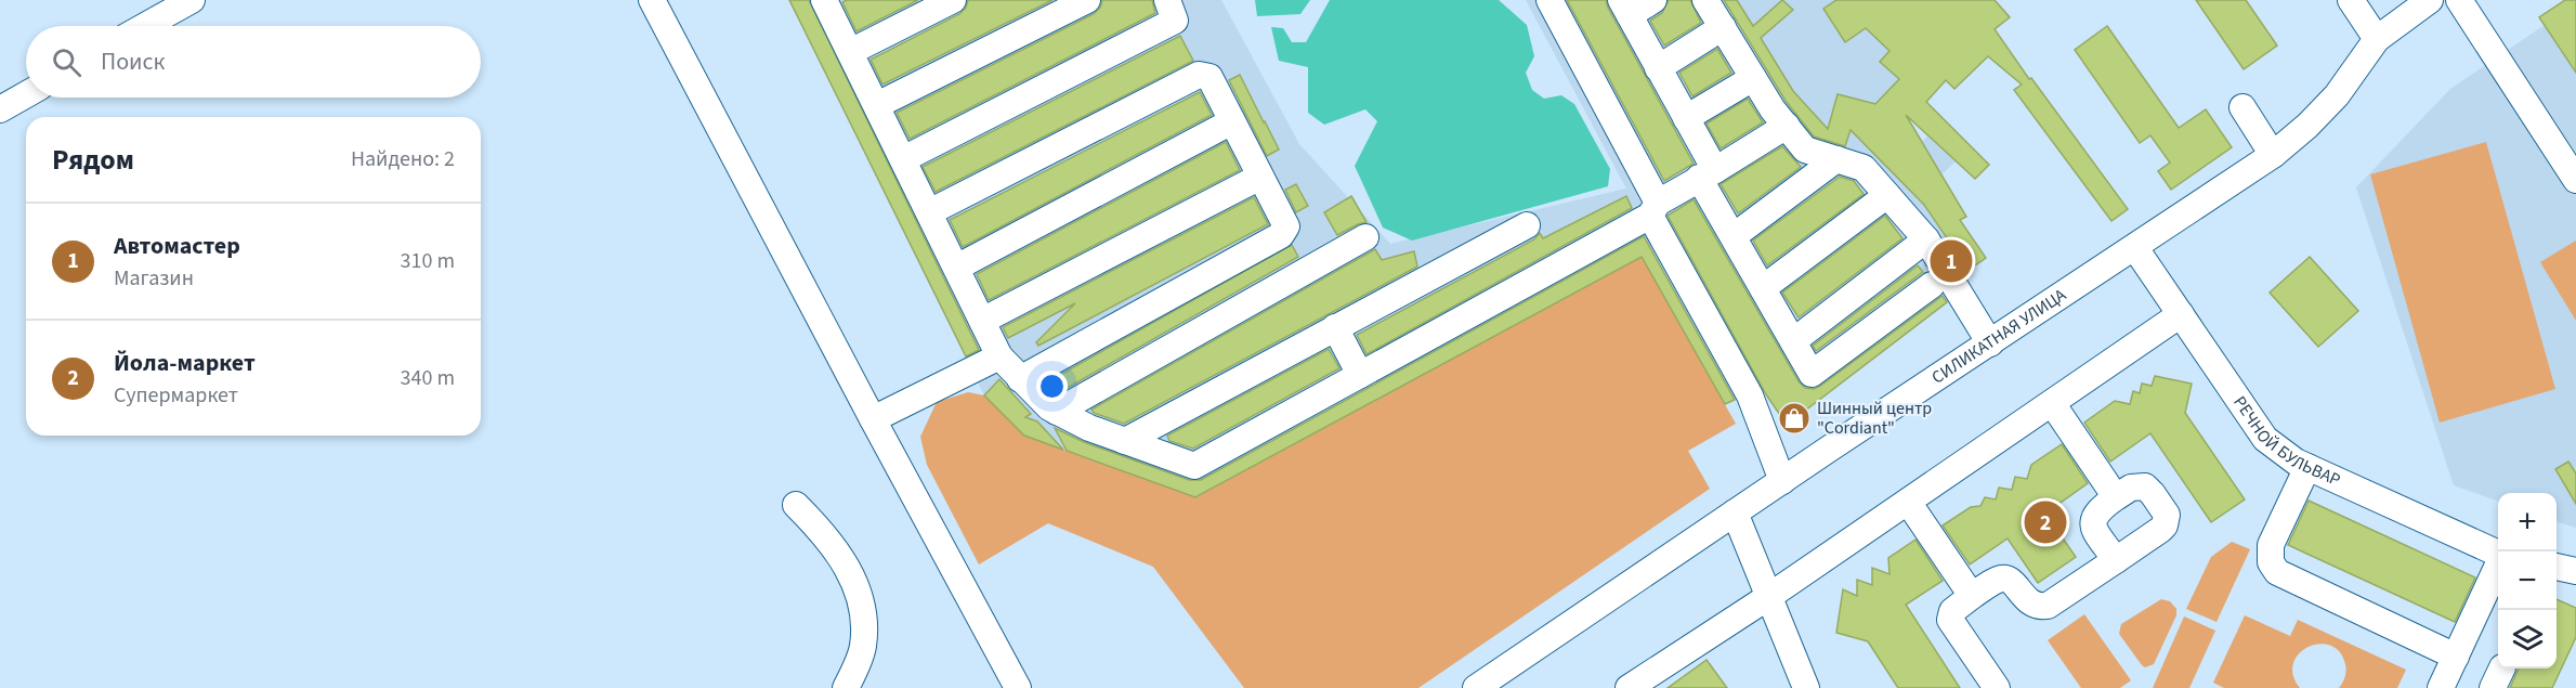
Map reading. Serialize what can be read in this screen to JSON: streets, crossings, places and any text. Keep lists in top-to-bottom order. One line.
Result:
{"streets":{"street":["СИЛИКАТНАЯ УЛИЦА","РЕЧНОЙ БУЛЬВАР"]},"crossings":[["СИЛИКАТНАЯ УЛИЦА","РЕЧНОЙ БУЛЬВАР"]],"places":{"shop":["Шинный центр \"Cordiant\""]},"page":{"search":"Поиск","heading":["Рядом","Найдено: 2"],"list":[{"mark":"1","name":"Автомастер","note":"Магазин","value":"310 m"},{"mark":"2","name":"Йола-маркет","note":"Супермаркет","value":"340 m"}],"pins":["1","2"],"map_buttons":["+","−"]}}
